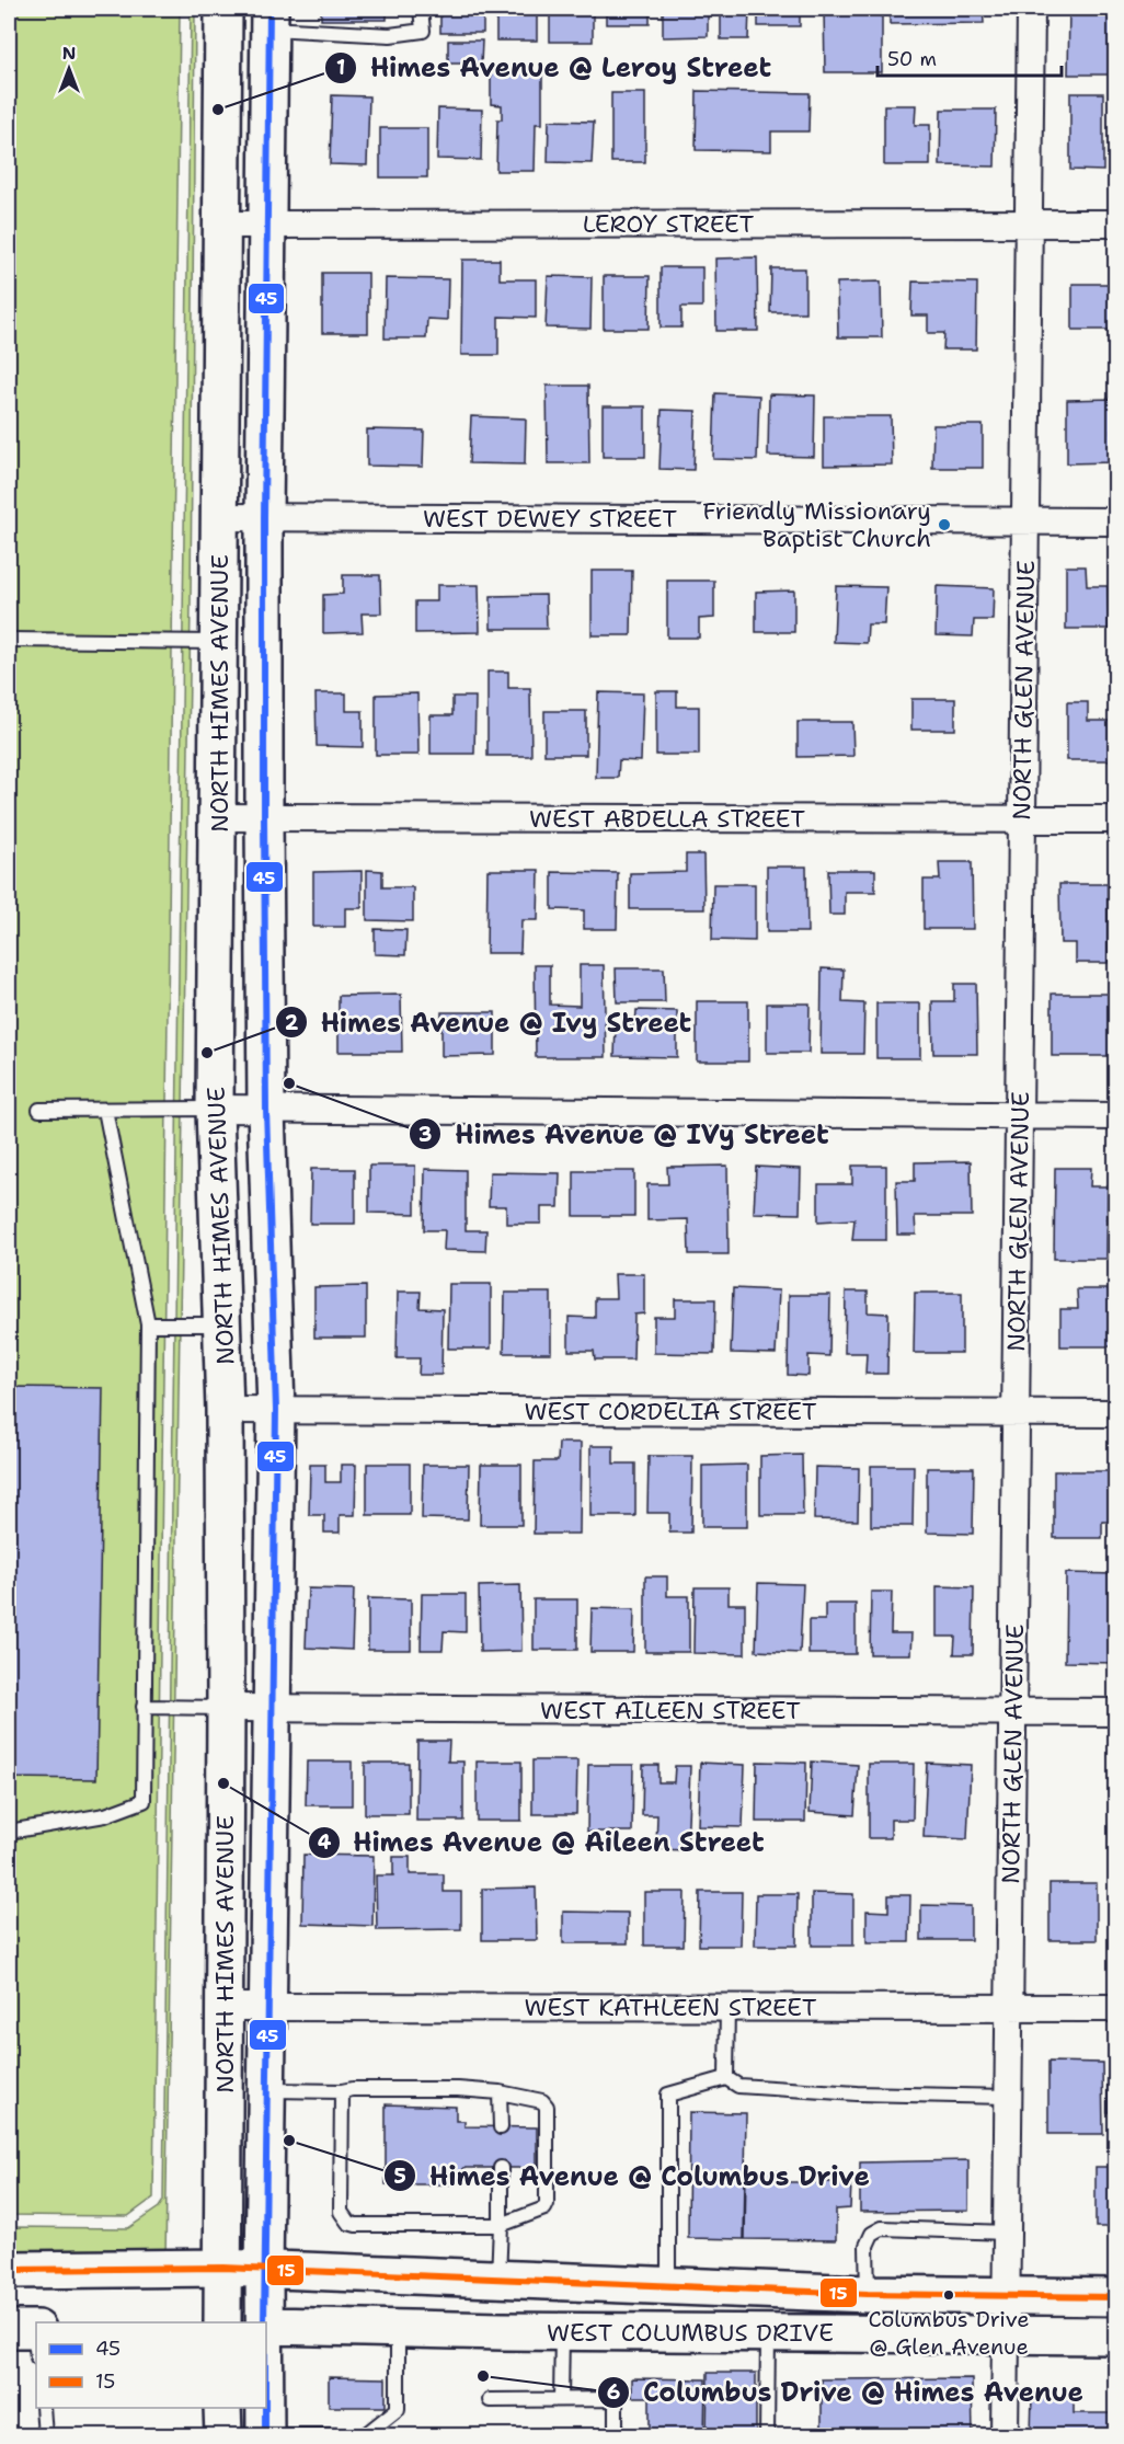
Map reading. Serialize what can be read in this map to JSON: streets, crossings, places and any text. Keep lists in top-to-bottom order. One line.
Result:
{"streets":{"street":["LEROY STREET","WEST DEWEY STREET","NORTH GLEN AVENUE","NORTH HIMES AVENUE","WEST ABDELLA STREET","WEST CORDELIA STREET","WEST AILEEN STREET","WEST KATHLEEN STREET","WEST COLUMBUS DRIVE"]},"crossings":[["LEROY STREET","NORTH GLEN AVENUE"],["LEROY STREET","NORTH HIMES AVENUE"],["WEST DEWEY STREET","NORTH GLEN AVENUE"],["WEST DEWEY STREET","NORTH HIMES AVENUE"],["NORTH GLEN AVENUE","WEST ABDELLA STREET"],["NORTH GLEN AVENUE","WEST CORDELIA STREET"],["NORTH GLEN AVENUE","WEST AILEEN STREET"],["NORTH GLEN AVENUE","WEST KATHLEEN STREET"],["NORTH GLEN AVENUE","WEST COLUMBUS DRIVE"],["NORTH HIMES AVENUE","WEST ABDELLA STREET"],["NORTH HIMES AVENUE","WEST CORDELIA STREET"],["NORTH HIMES AVENUE","WEST AILEEN STREET"],["NORTH HIMES AVENUE","WEST KATHLEEN STREET"],["NORTH HIMES AVENUE","WEST COLUMBUS DRIVE"]],"places":["Himes Avenue @ Leroy Street","Friendly Missionary Baptist Church","Himes Avenue @ Ivy Street","Himes Avenue @ IVy Street","Himes Avenue @ Aileen Street","Himes Avenue @ Columbus Drive","Columbus Drive @ Glen Avenue","Columbus Drive @ Himes Avenue"],"lines":["transit line 45","transit line 15"],"legend":["45","15"],"scale_bar":"50 m","north":"top"}
